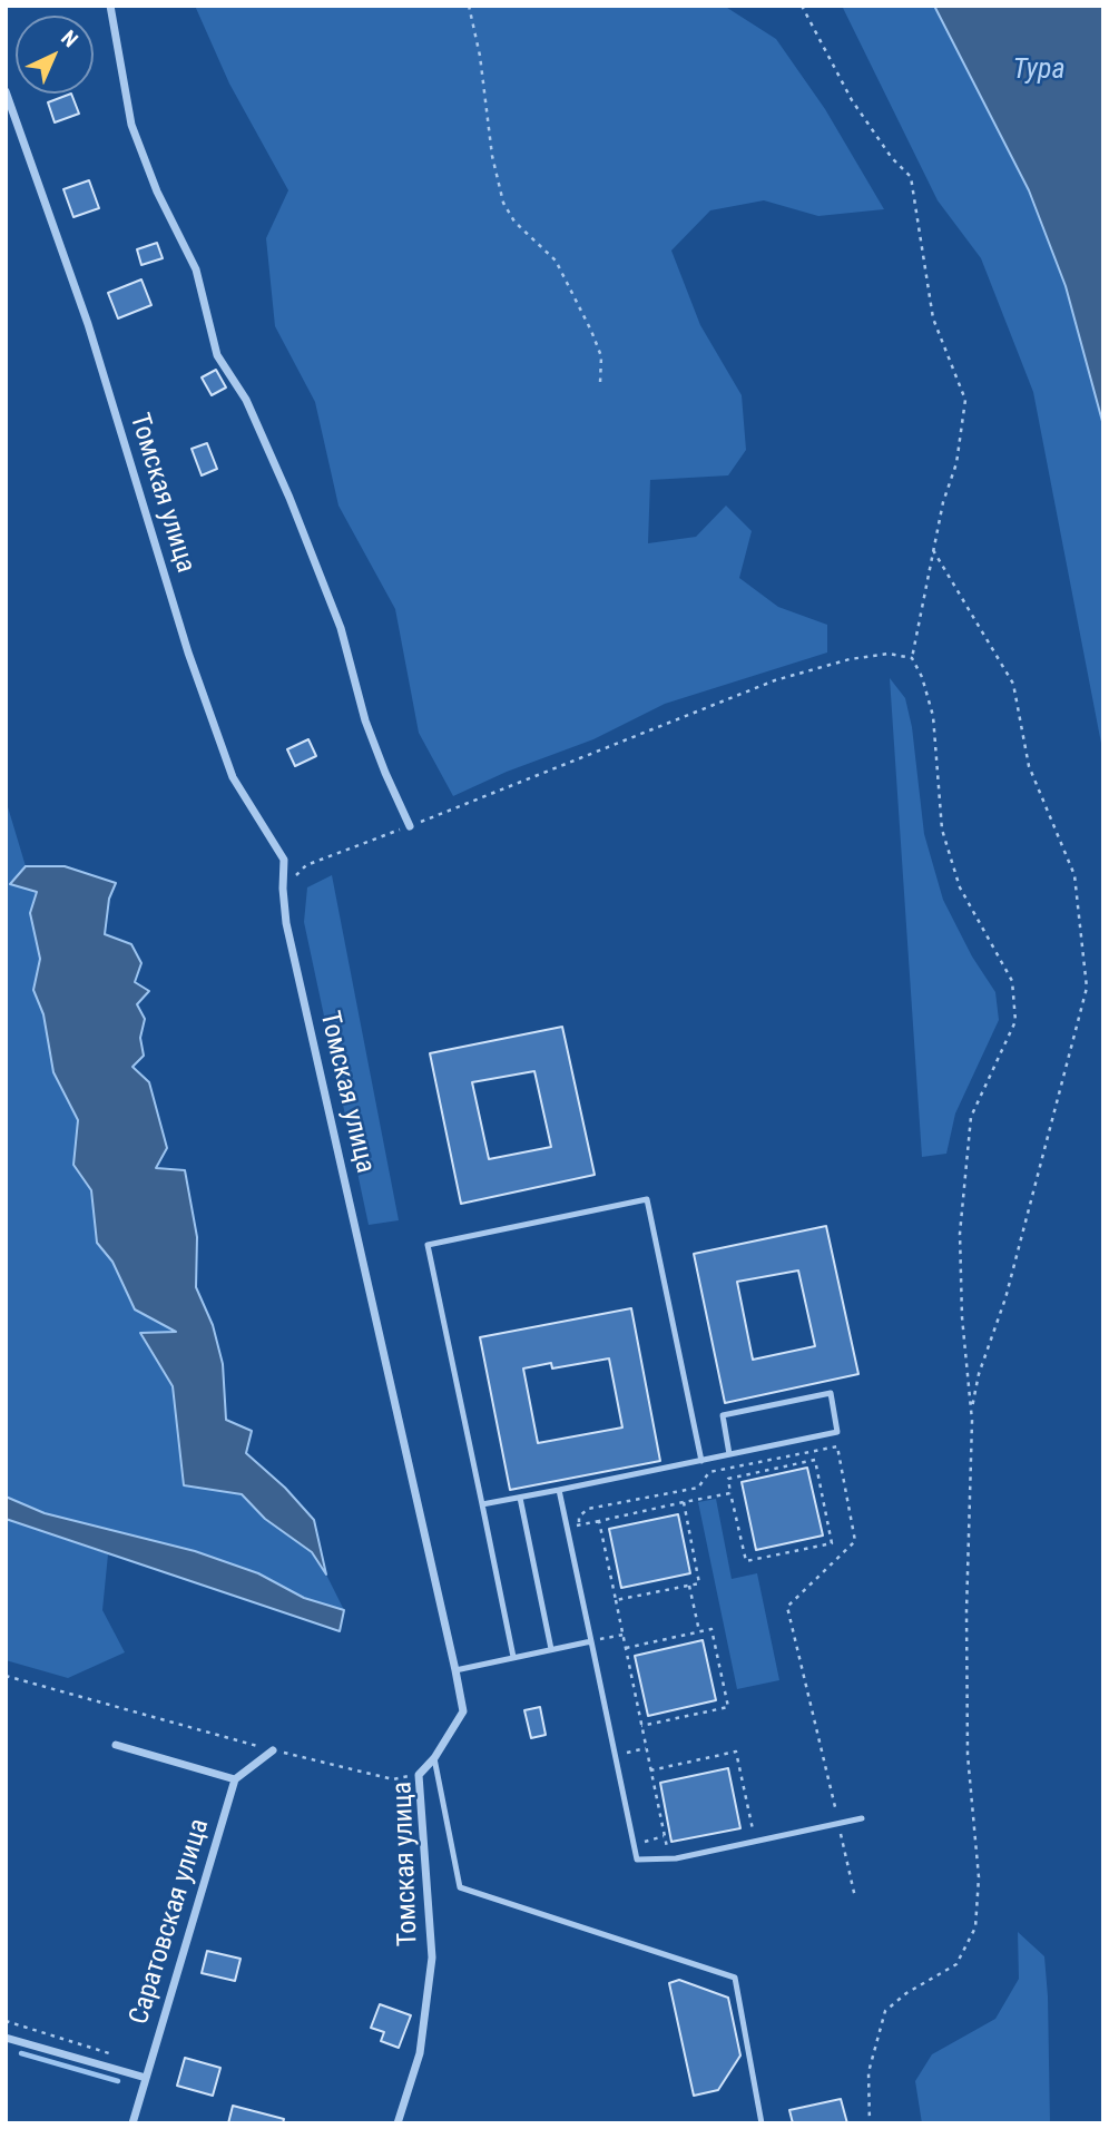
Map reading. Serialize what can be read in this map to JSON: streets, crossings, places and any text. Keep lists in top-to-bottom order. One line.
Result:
{"streets":{"street":["Томская улица","Саратовская улица"]},"water":["Тура"],"north":"top right"}
